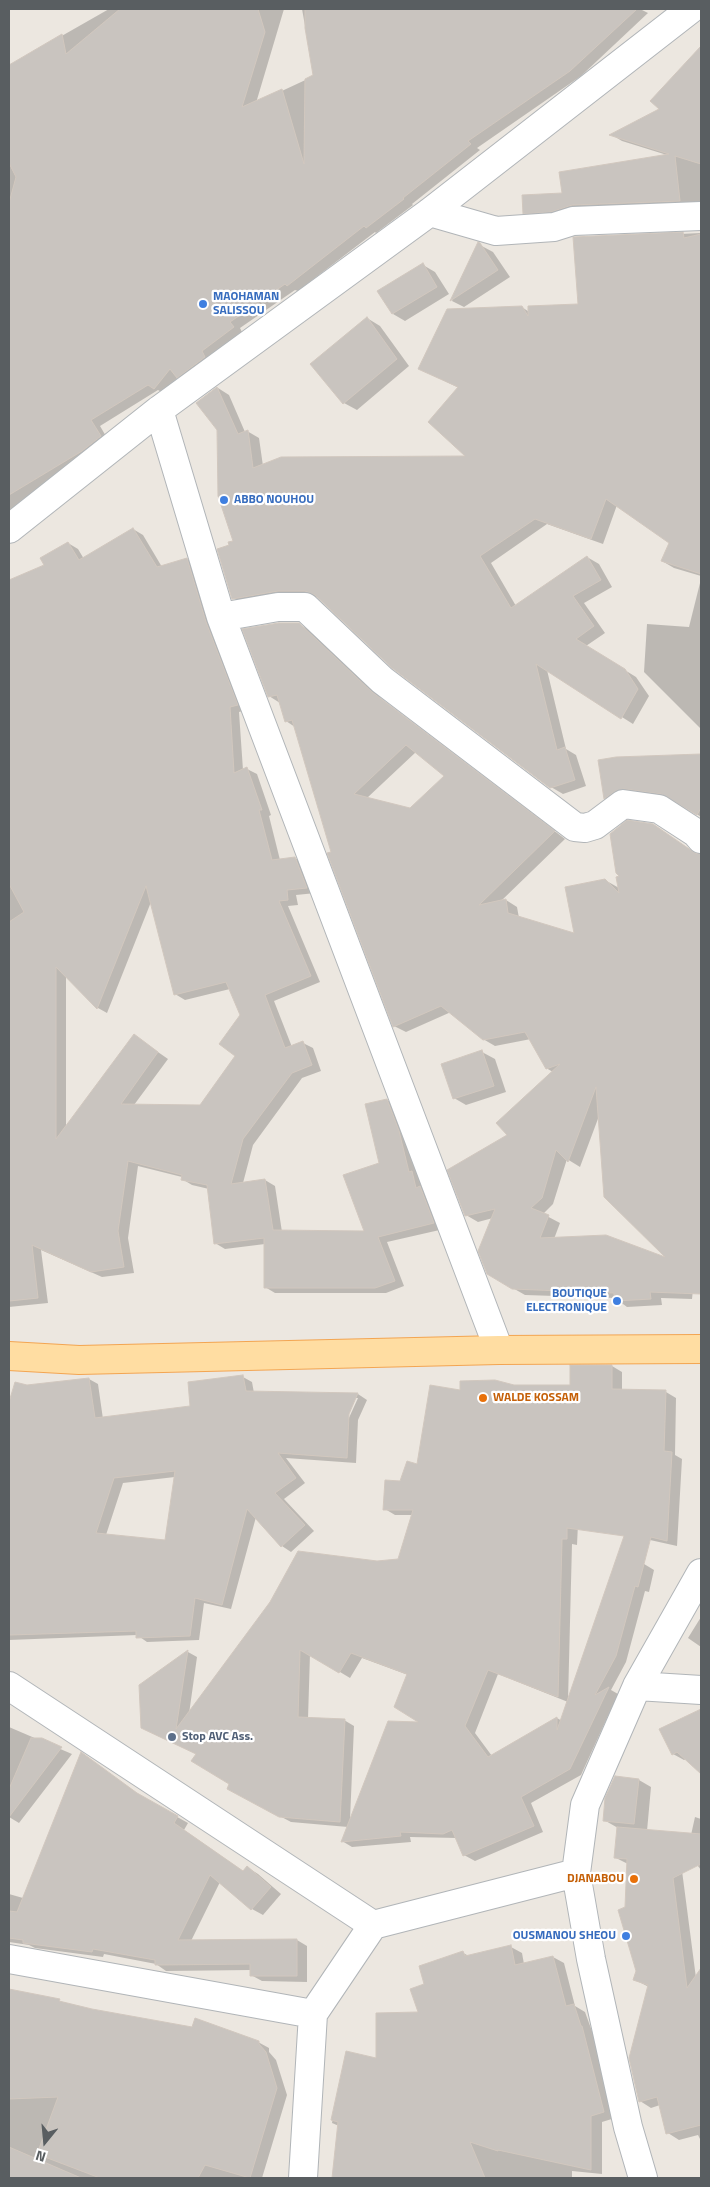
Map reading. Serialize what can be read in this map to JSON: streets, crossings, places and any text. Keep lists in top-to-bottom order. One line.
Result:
{"places":["MAOHAMAN SALISSOU","ABBO NOUHOU","BOUTIQUE ELECTRONIQUE","WALDE KOSSAM","Stop AVC Ass.","DJANABOU","OUSMANOU SHEOU"],"north":"bottom"}
